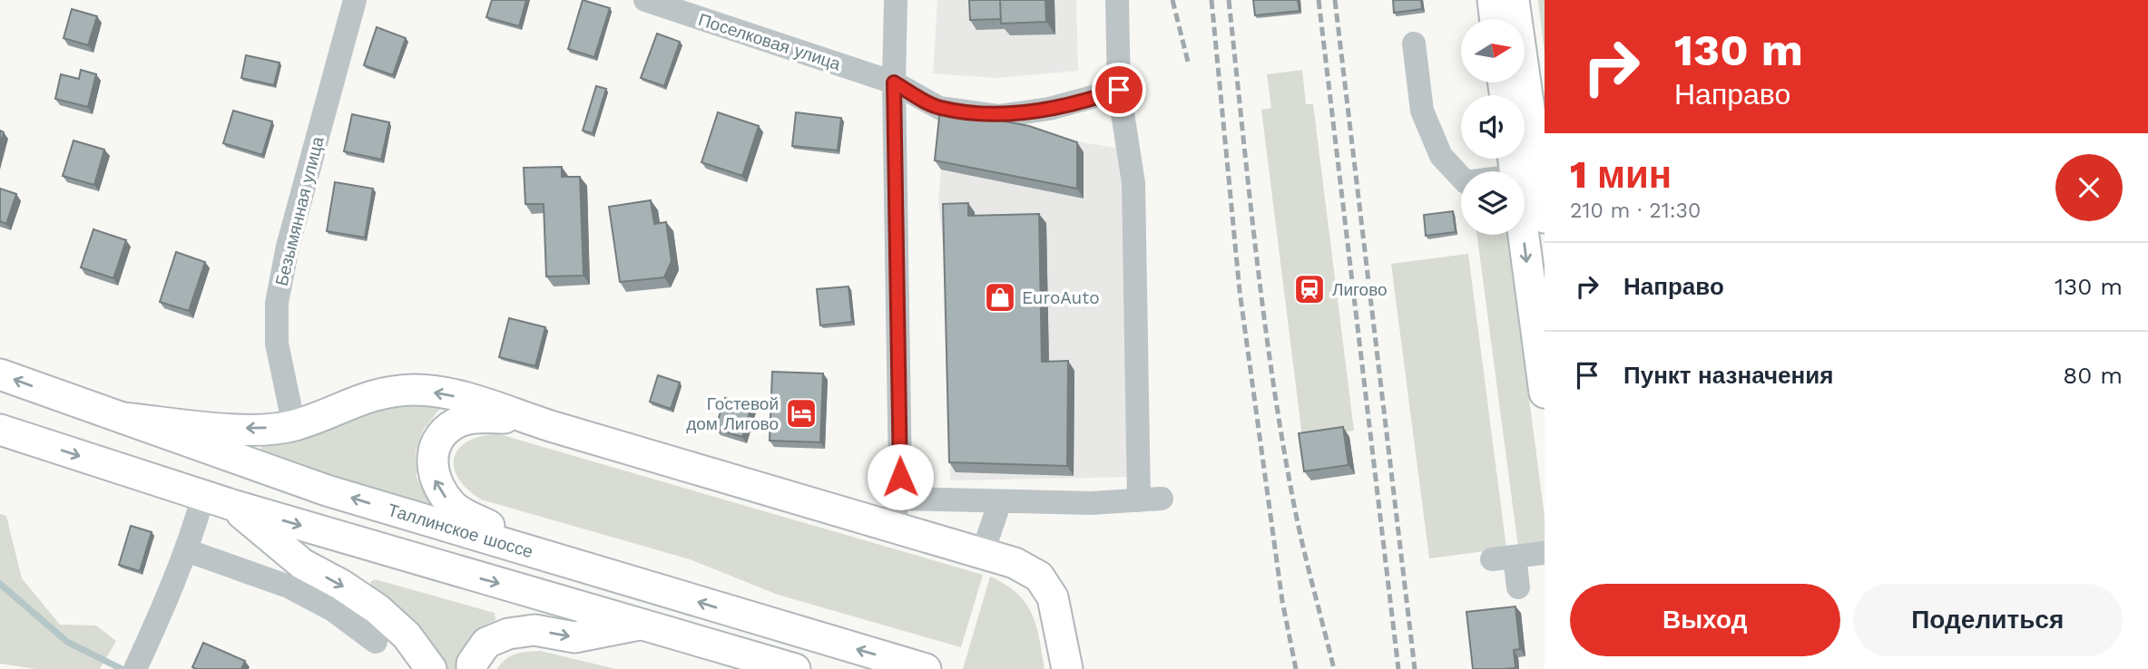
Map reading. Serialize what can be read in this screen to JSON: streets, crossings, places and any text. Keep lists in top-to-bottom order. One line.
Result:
{"streets":{"main road":["Таллинское шоссе"],"street":["Поселковая улица","Безымянная улица"]},"places":{"station":["Лигово"],"shop":["EuroAuto"],"hotel":["Гостевой дом Лигово"]},"north":"right","page":{"turn":["130 m","Направо"],"heading":["1 мин","210 m · 21:30"],"list":[{"name":"Направо","value":"130 m"},{"name":"Пункт назначения","value":"80 m"}],"buttons":["Выход","Поделиться"]}}
